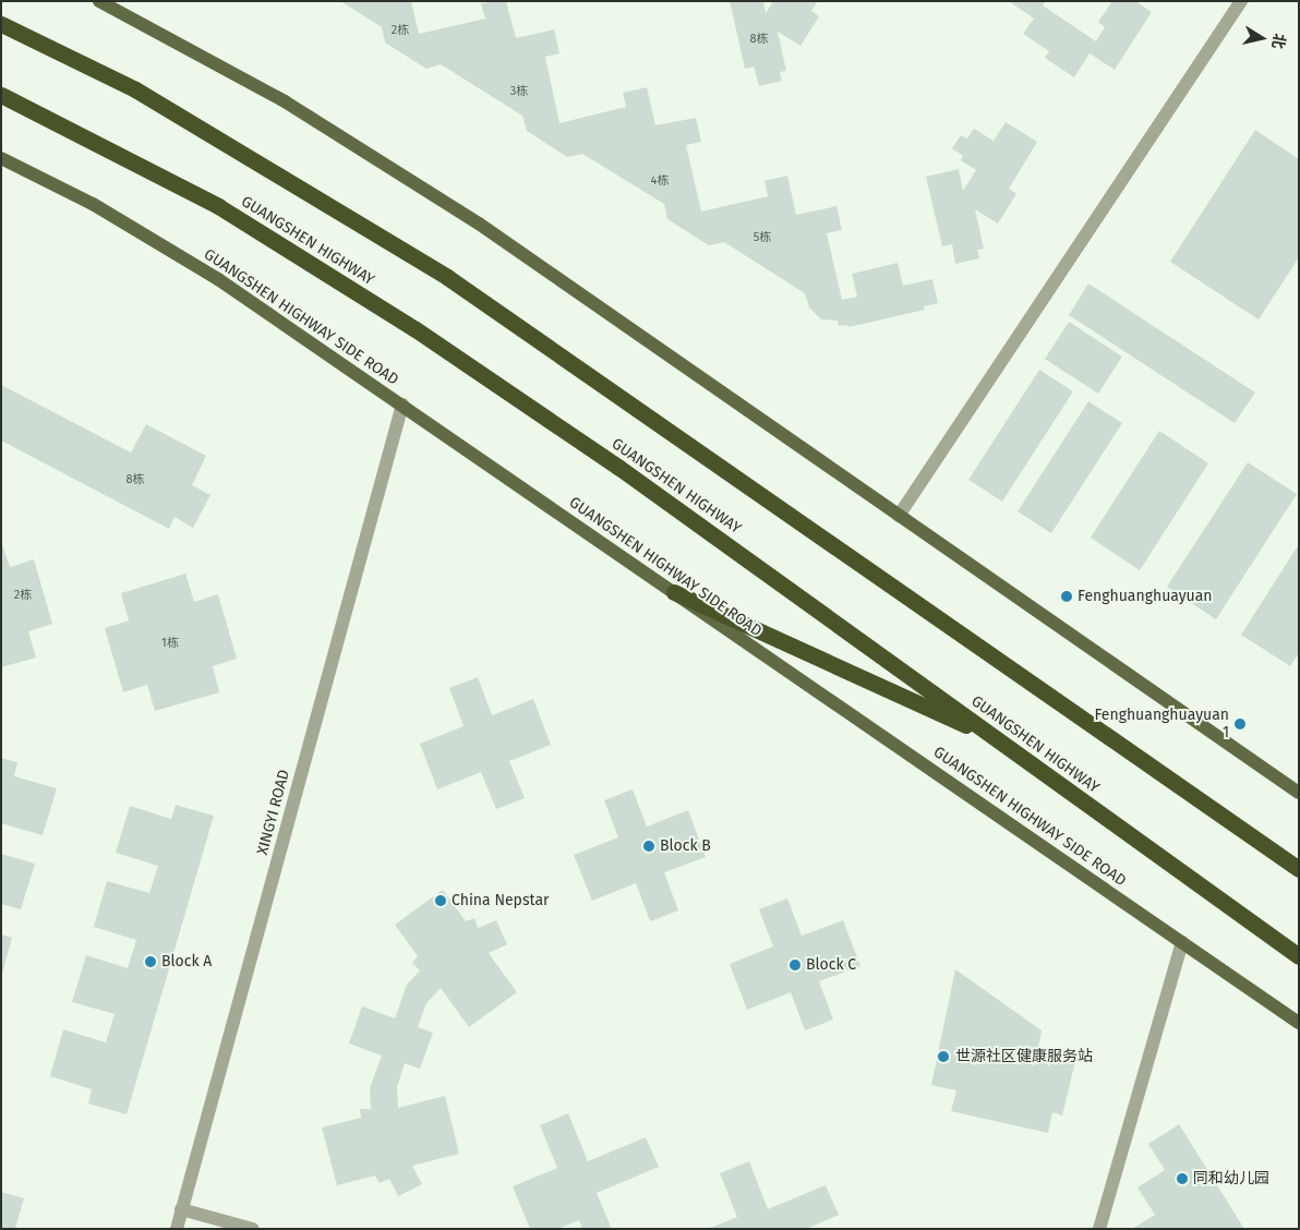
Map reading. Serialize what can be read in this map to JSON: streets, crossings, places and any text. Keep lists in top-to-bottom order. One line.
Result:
{"streets":{"highway":["GUANGSHEN HIGHWAY"],"main road":["GUANGSHEN HIGHWAY SIDE ROAD"],"street":["XINGYI ROAD"]},"crossings":[["GUANGSHEN HIGHWAY SIDE ROAD","XINGYI ROAD"]],"places":["Fenghuanghuayuan","Fenghuanghuayuan 1","Block B","China Nepstar","Block A","Block C","世源社区健康服务站","同和幼儿园"],"house_numbers":["2栋","8栋","3栋","4栋","5栋","8栋","2栋","1栋"],"north":"right"}
